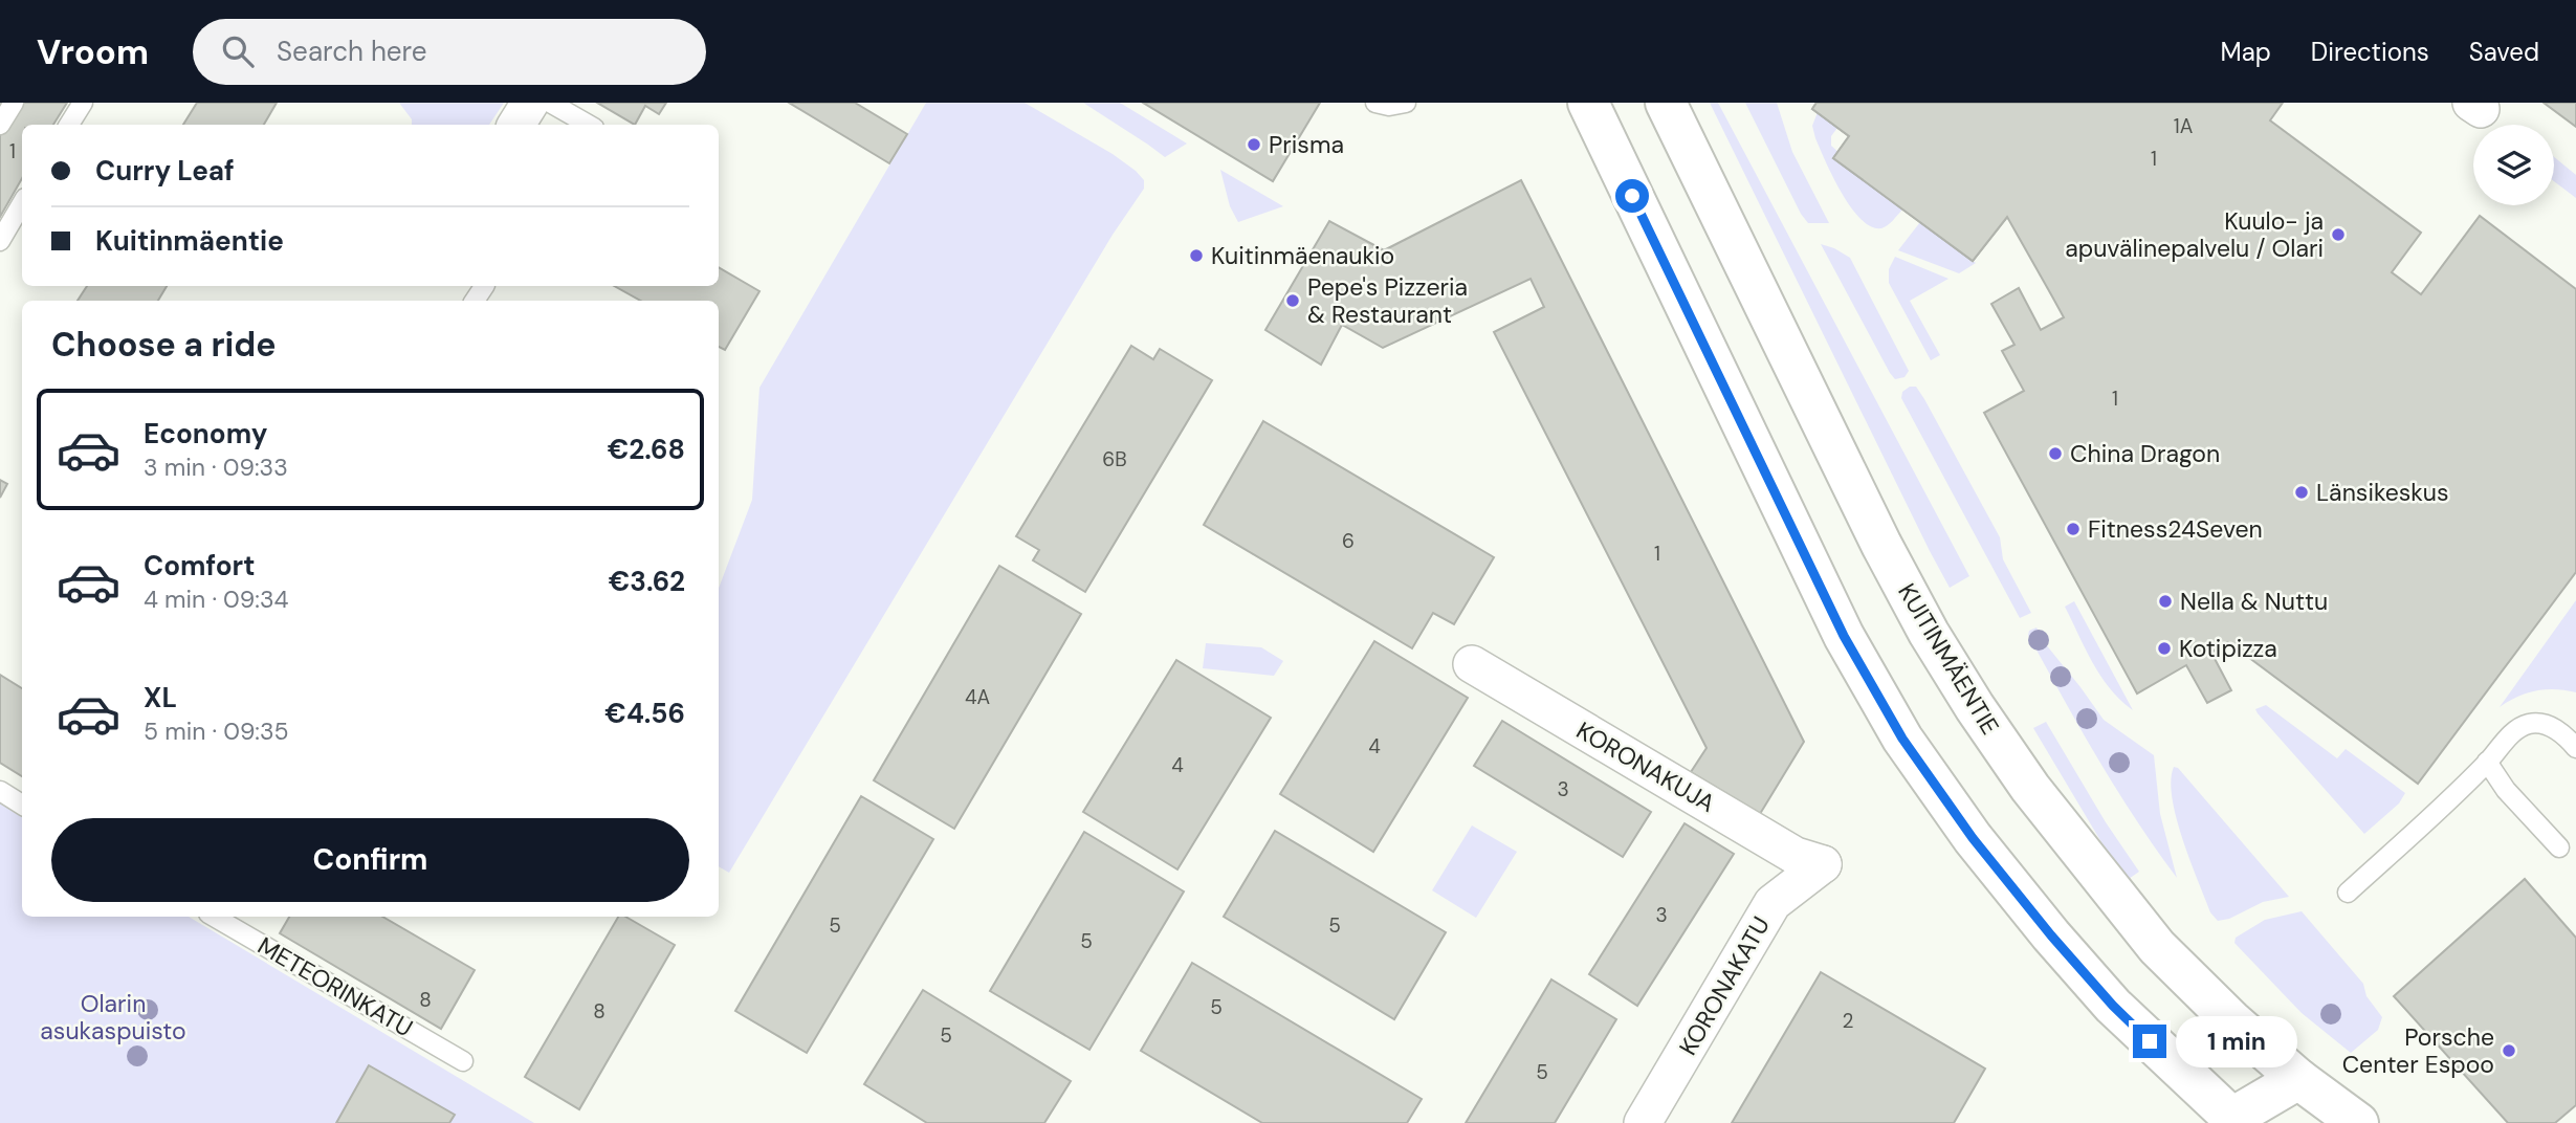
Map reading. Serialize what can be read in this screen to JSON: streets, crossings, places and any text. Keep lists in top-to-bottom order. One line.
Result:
{"streets":{"main road":["KUITINMÄENTIE"],"street":["KORONAKUJA","KORONAKATU"],"lane":["METEORINKATU"]},"crossings":[["KORONAKUJA","KORONAKATU"]],"parks":["Olarin asukaspuisto"],"places":["Prisma","Kuulo- ja apuvälinepalvelu / Olari","Kuitinmäenaukio","Pepe's Pizzeria & Restaurant","China Dragon","Länsikeskus","Fitness24Seven","Nella & Nuttu","Kotipizza","Porsche Center Espoo"],"house_numbers":["1A","1","1","1","6B","6","1","4A","4","4","3","3","5","5","5","8","5","8","2","5","5"],"page":{"header":"Vroom","search":"Search here","nav":["Map","Directions","Saved"],"banner":["Curry Leaf","Kuitinmäentie"],"heading":"Choose a ride","list":[{"name":"Economy","note":"3 min · 09:33","value":"€2.68"},{"name":"Comfort","note":"4 min · 09:34","value":"€3.62"},{"name":"XL","note":"5 min · 09:35","value":"€4.56"}],"buttons":"Confirm","bubble":"1 min"}}
